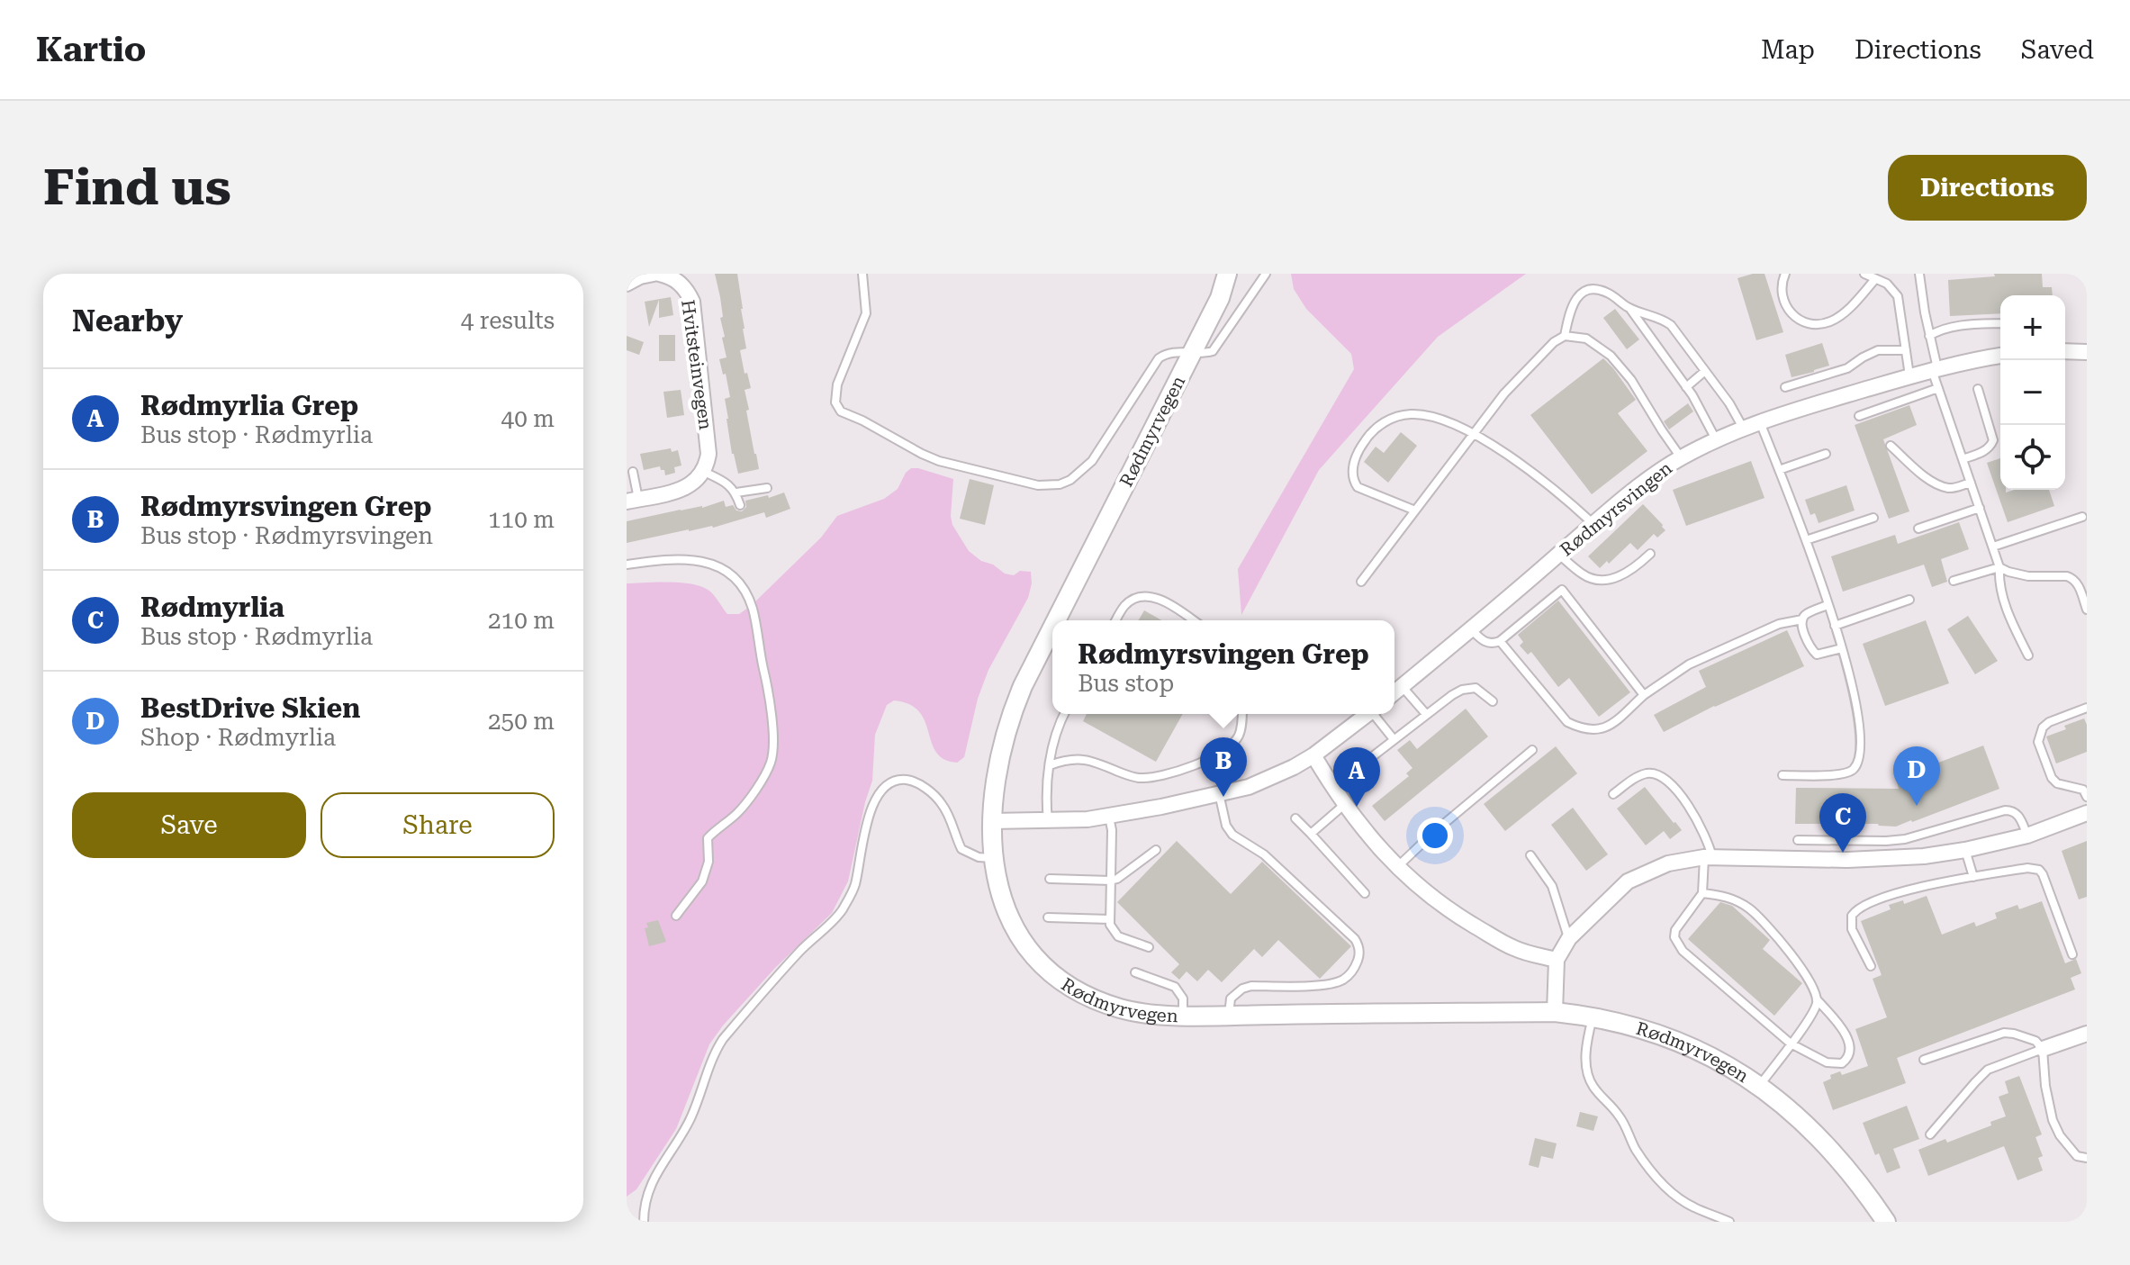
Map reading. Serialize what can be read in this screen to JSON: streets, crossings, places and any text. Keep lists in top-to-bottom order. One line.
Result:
{"streets":{"street":["Hvitsteinvegen","Rødmyrvegen","Rødmyrsvingen"]},"page":{"header":"Kartio","nav":["Map","Directions","Saved"],"buttons":["Directions",["Save","Share"]],"title":"Find us","heading":["Nearby","4 results"],"map_buttons":["+","−"],"list":[{"mark":"A","name":"Rødmyrlia Grep","note":"Bus stop · Rødmyrlia","value":"40 m"},{"mark":"B","name":"Rødmyrsvingen Grep","note":"Bus stop · Rødmyrsvingen","value":"110 m"},{"mark":"C","name":"Rødmyrlia","note":"Bus stop · Rødmyrlia","value":"210 m"},{"mark":"D","name":"BestDrive Skien","note":"Shop · Rødmyrlia","value":"250 m"}],"popup":["Rødmyrsvingen Grep","Bus stop"],"pins":["B","D","A","C"]}}
